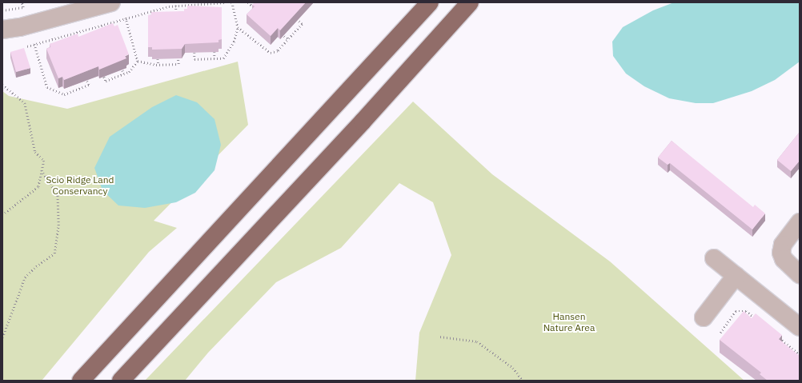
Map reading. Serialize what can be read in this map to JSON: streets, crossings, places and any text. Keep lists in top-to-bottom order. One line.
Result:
{"parks":["Scio Ridge Land Conservancy","Hansen Nature Area"]}
